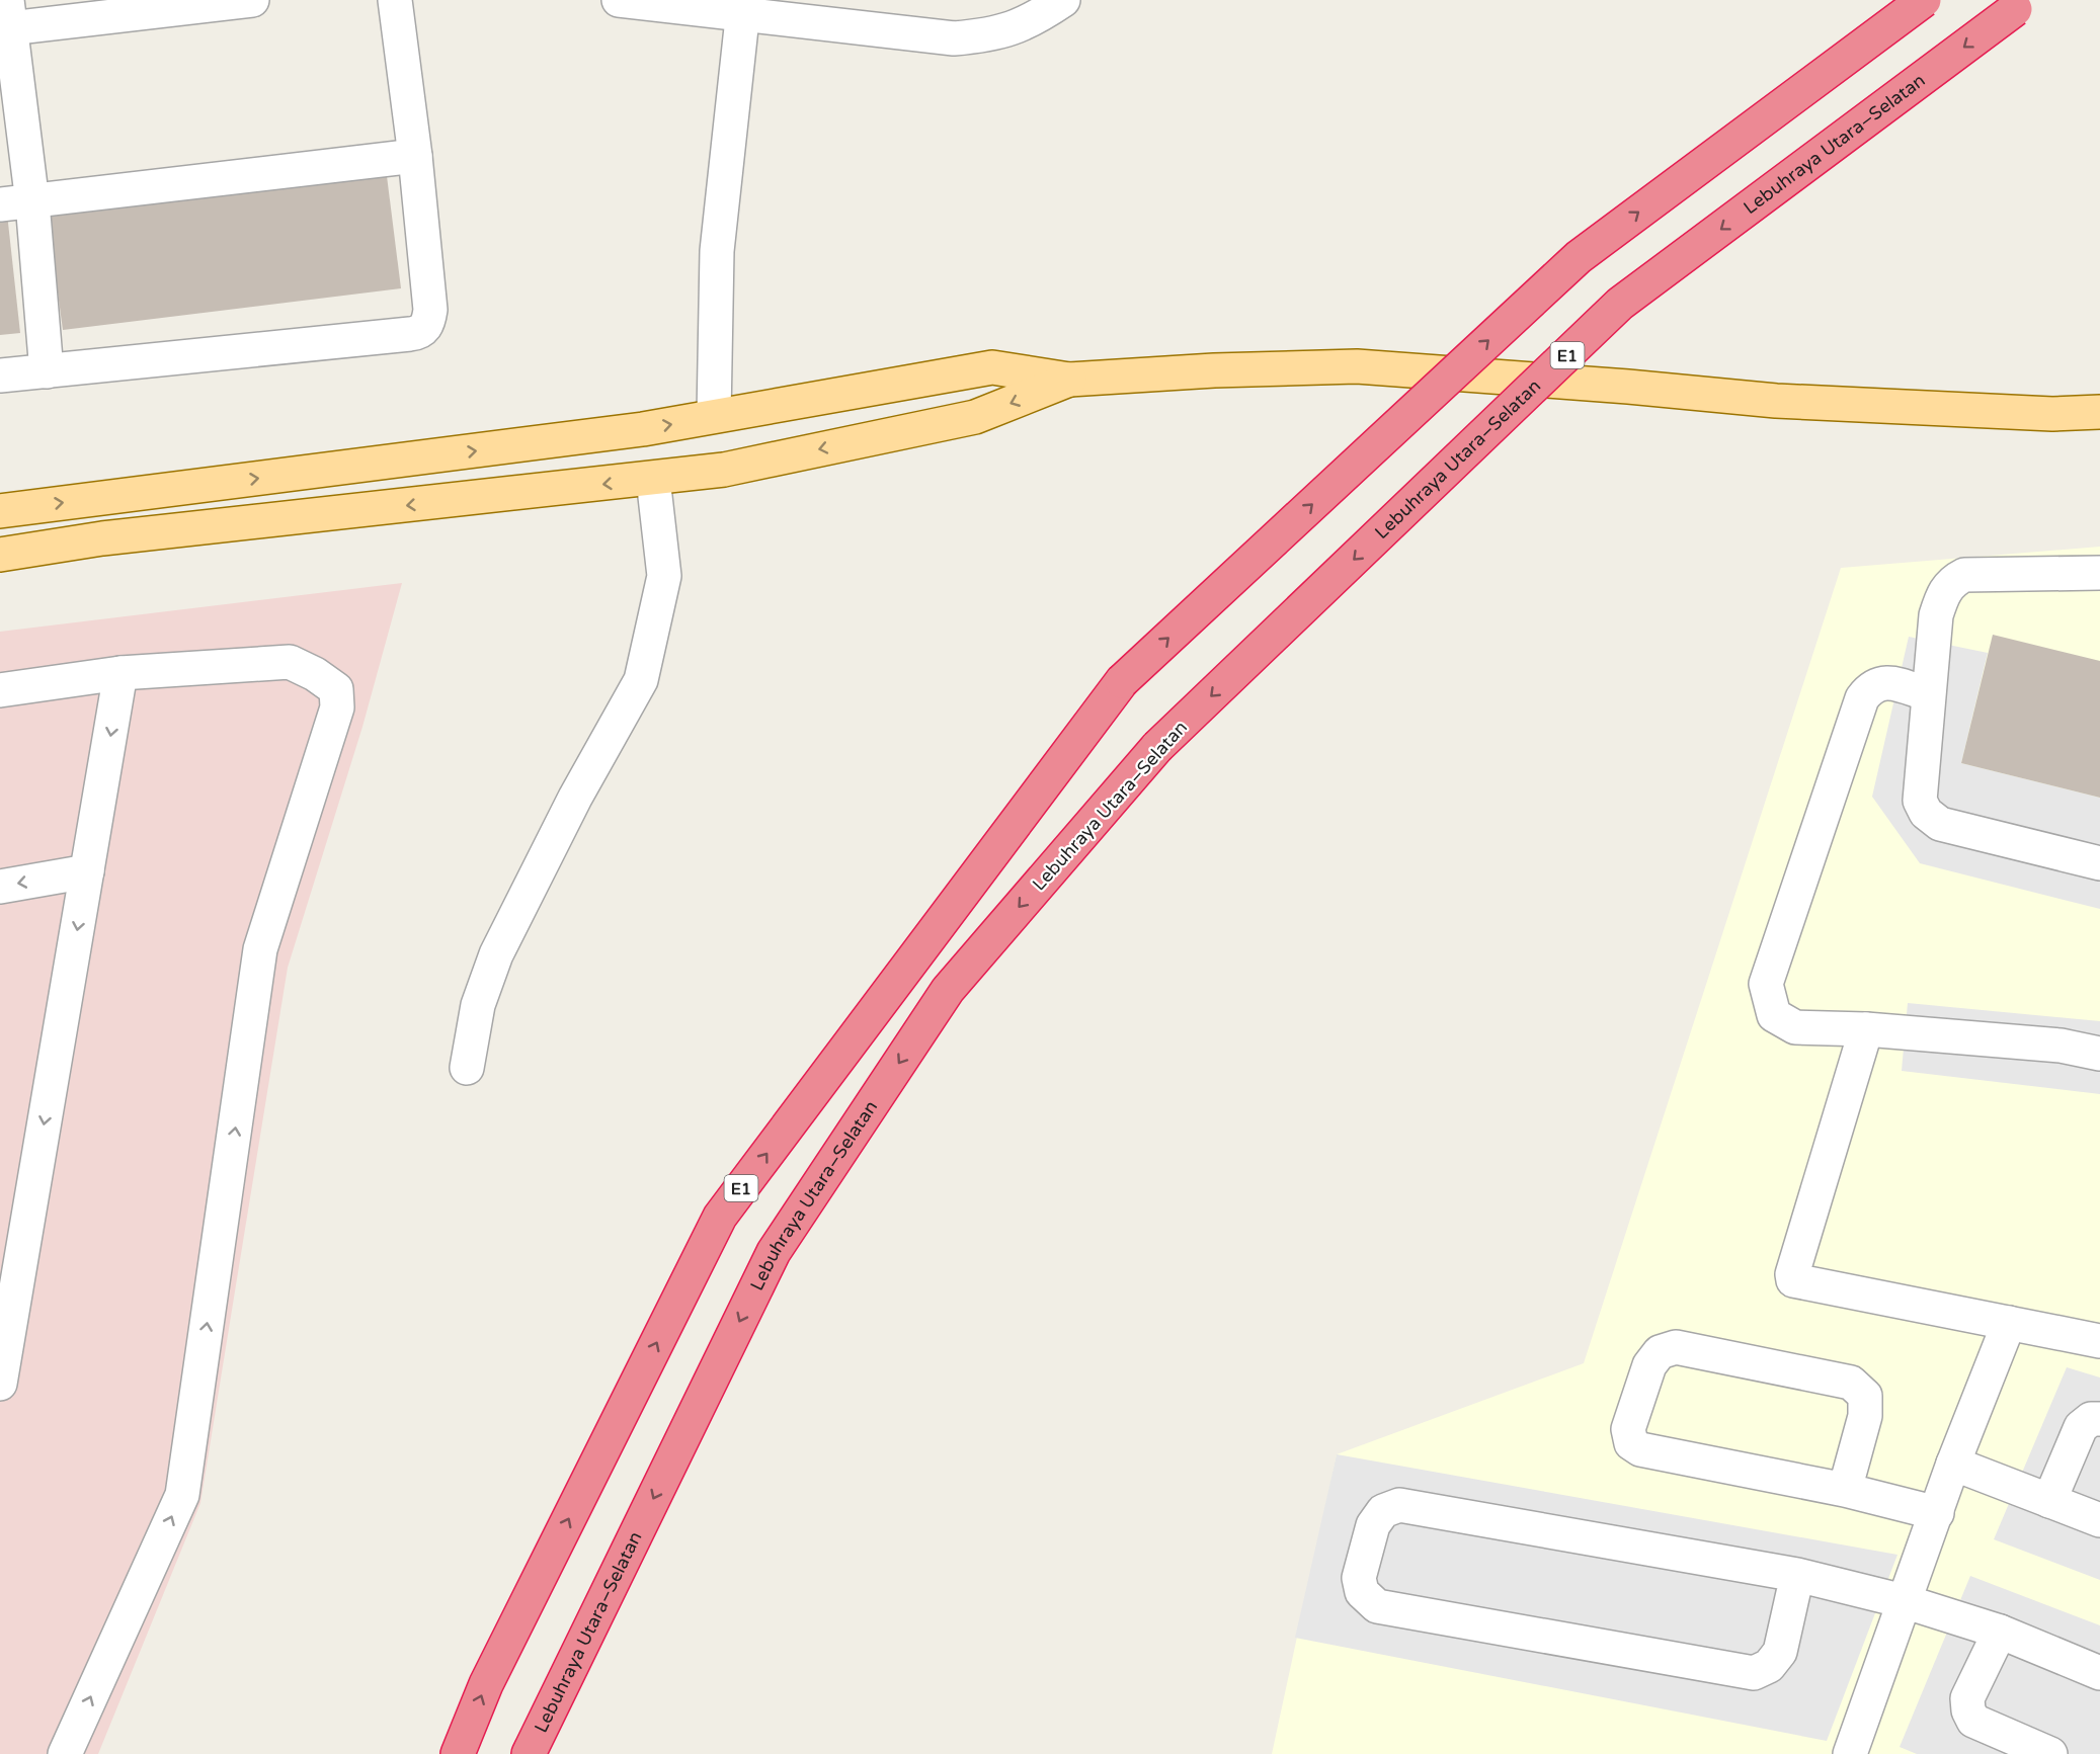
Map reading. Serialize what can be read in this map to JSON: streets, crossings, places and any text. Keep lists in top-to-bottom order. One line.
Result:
{"streets":{"highway":["Lebuhraya Utara–Selatan","E1"]}}
